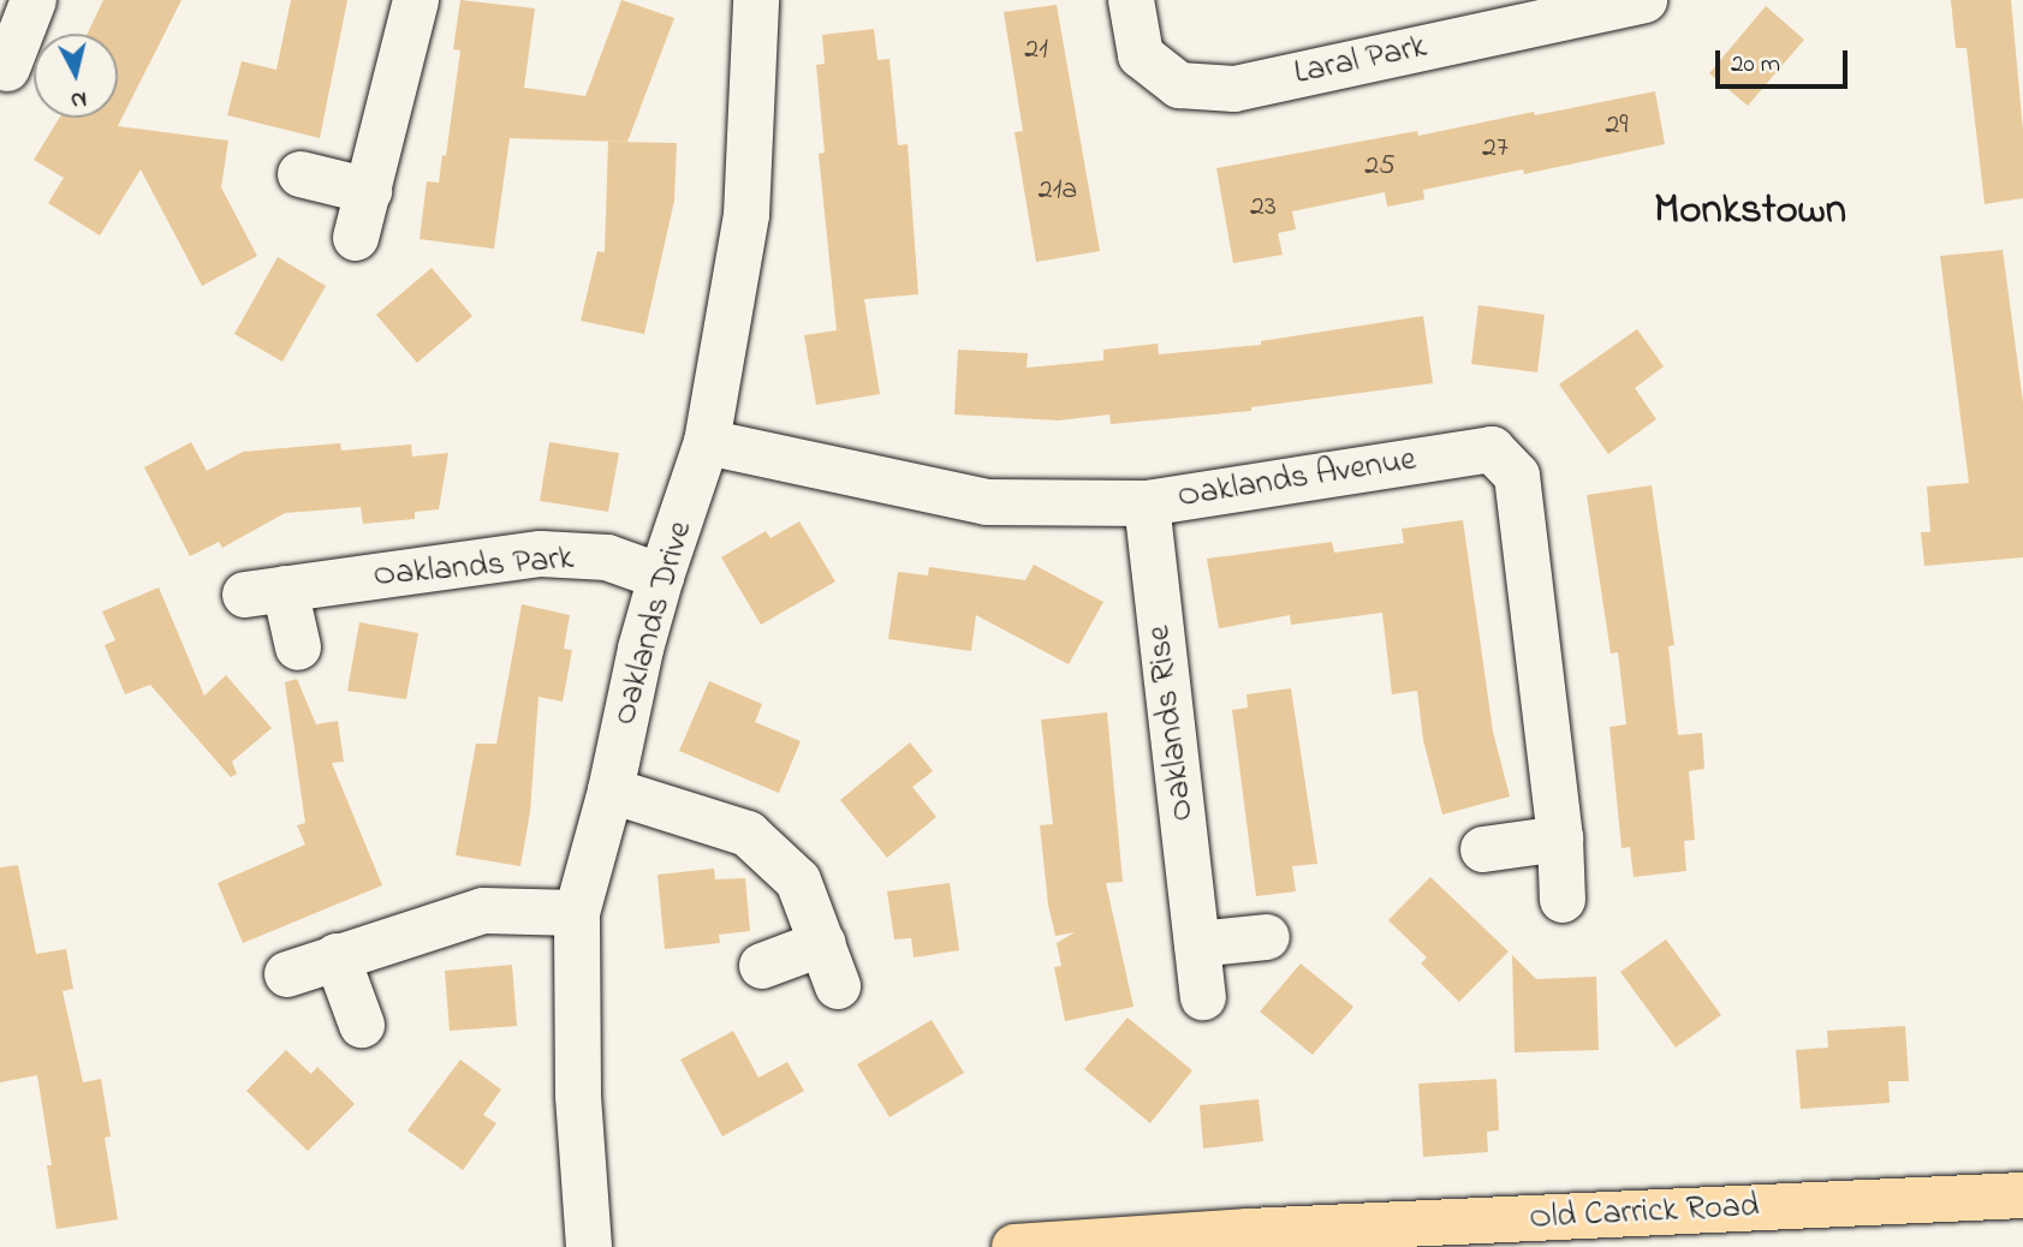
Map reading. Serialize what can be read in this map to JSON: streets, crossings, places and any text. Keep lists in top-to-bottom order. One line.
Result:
{"streets":{"main road":["Old Carrick Road"],"street":["Laral Park","Oaklands Avenue","Oaklands Park","Oaklands Drive","Oaklands Rise"]},"crossings":[["Oaklands Avenue","Oaklands Drive"],["Oaklands Avenue","Oaklands Rise"],["Oaklands Park","Oaklands Drive"]],"districts":["Monkstown"],"house_numbers":["21","29","27","25","21a","23"],"scale_bar":"20 m","north":"bottom"}
